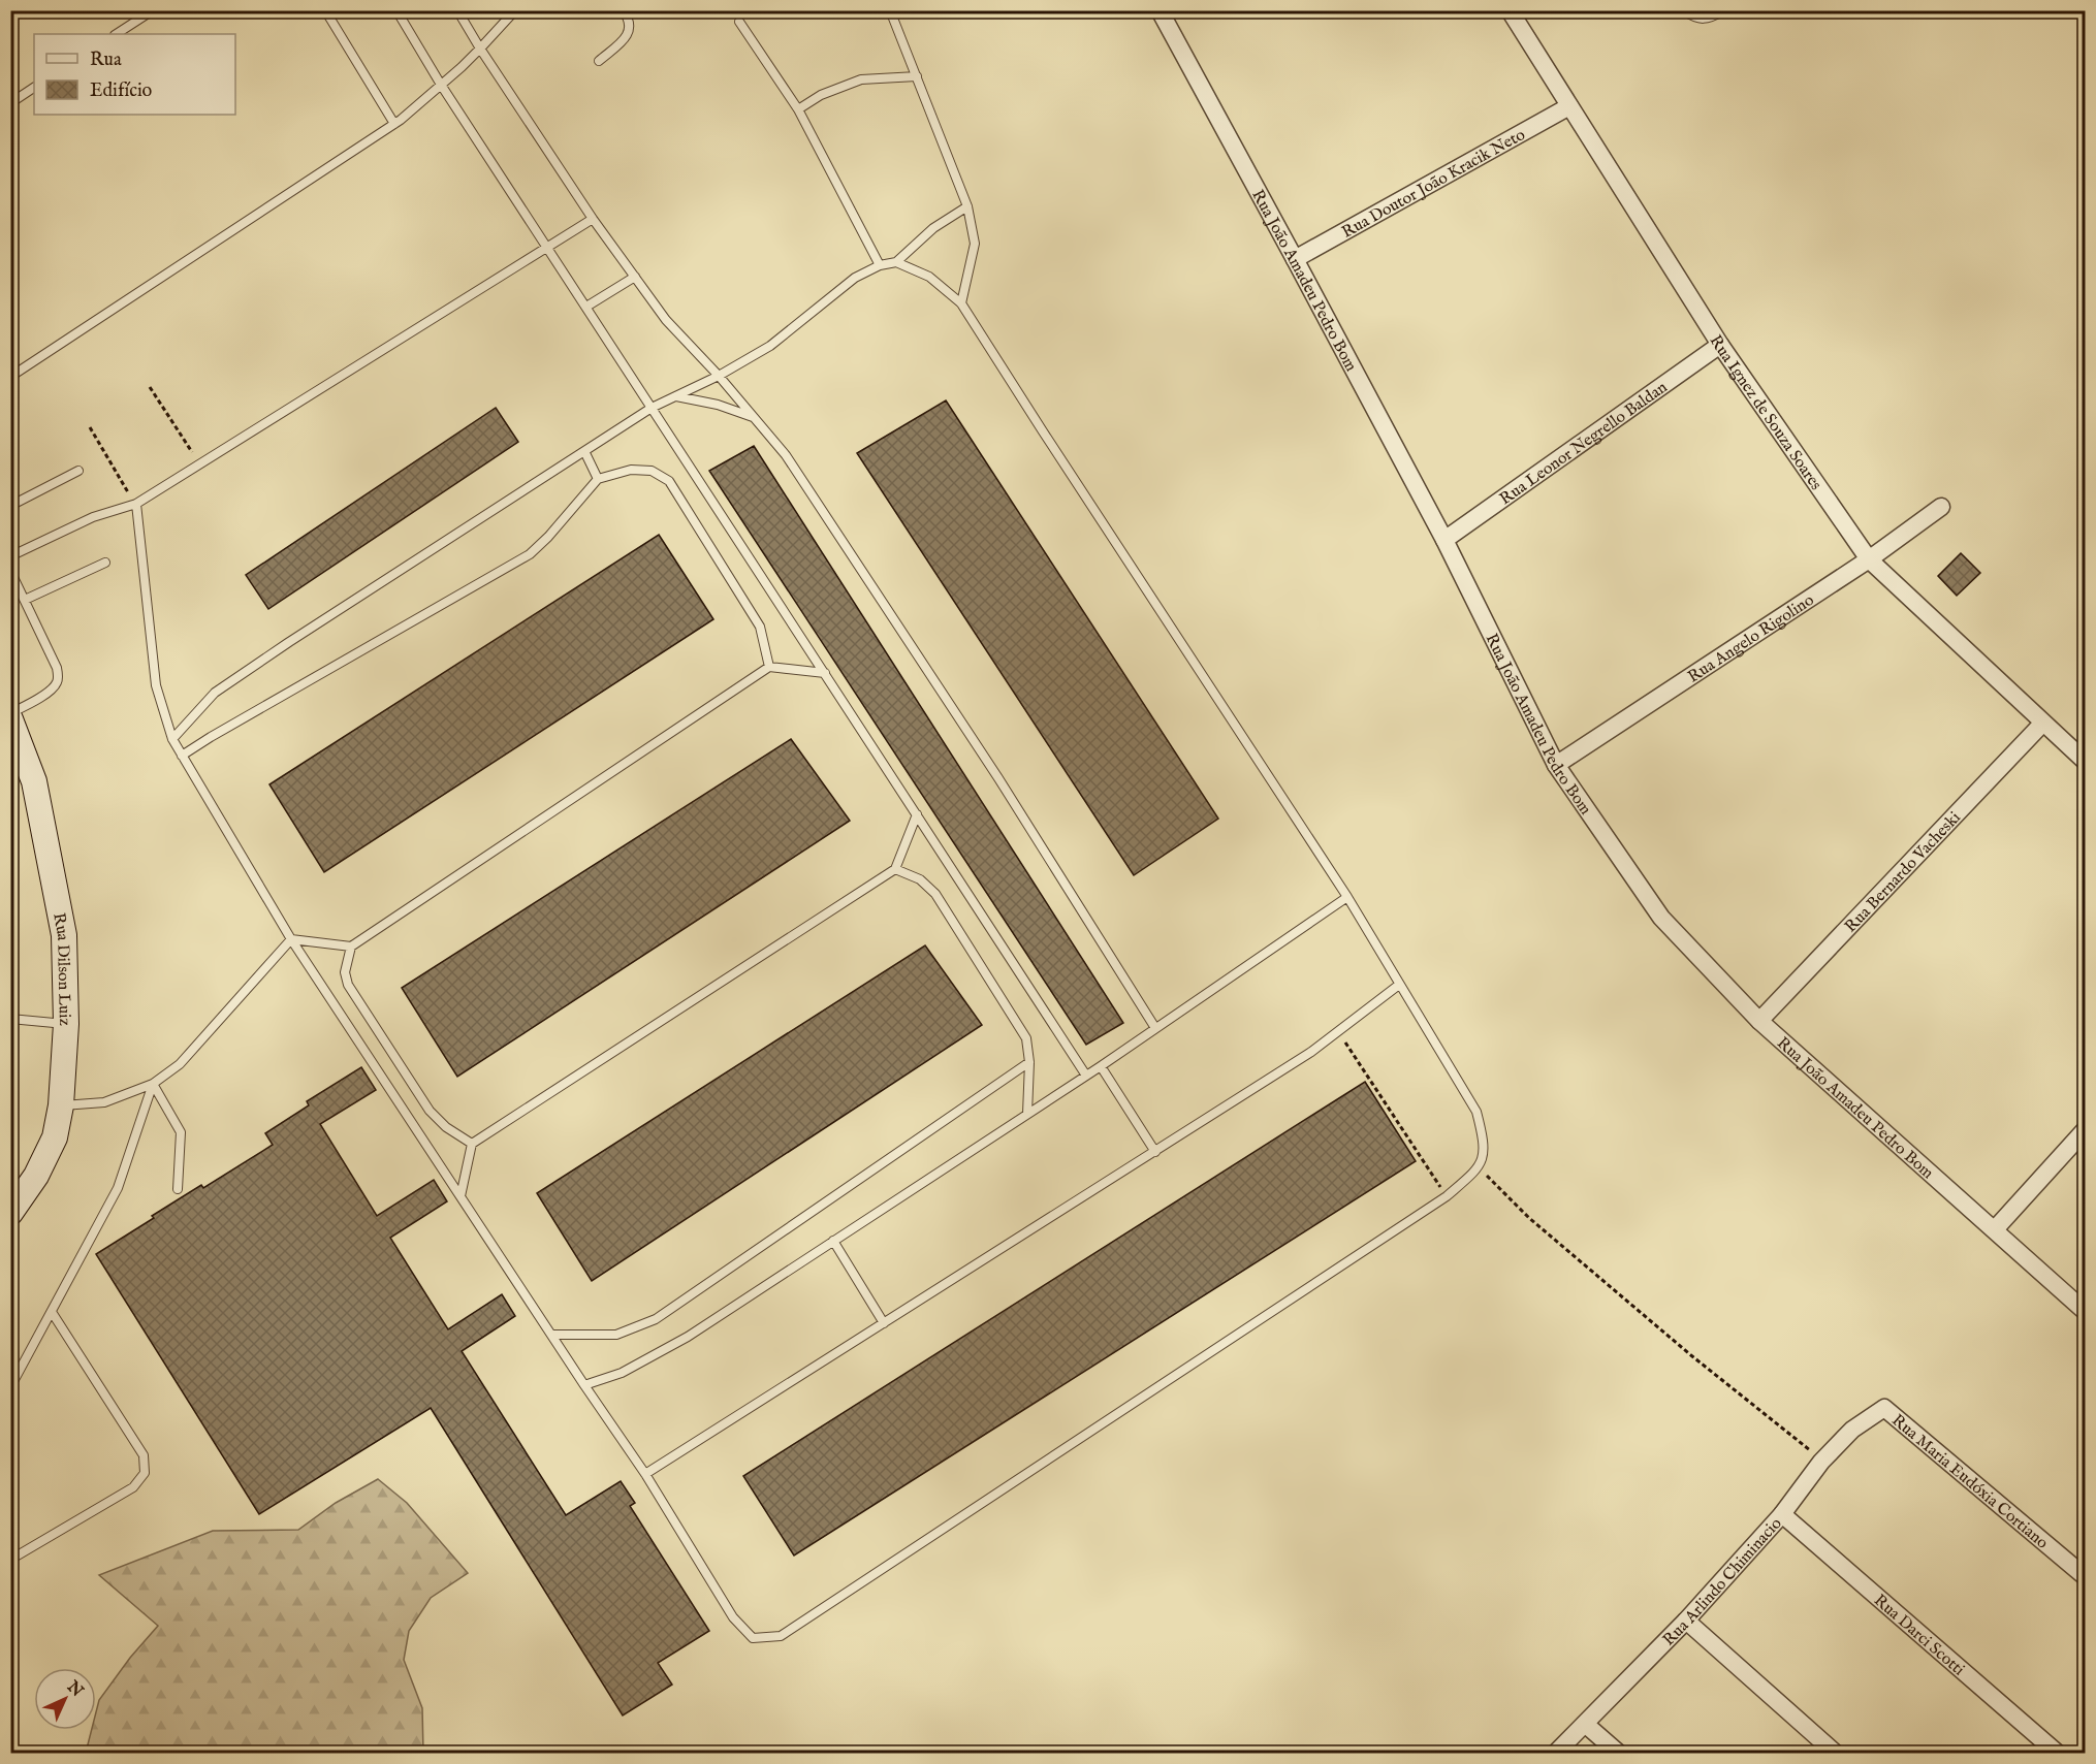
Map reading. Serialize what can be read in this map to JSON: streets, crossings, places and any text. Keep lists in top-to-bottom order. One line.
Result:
{"streets":{"street":["Rua Doutor João Kracik Neto","Rua João Amadeu Pedro Bom","Rua Ignez de Souza Soares","Rua Leonor Negrello Baldan","Rua Angelo Rigolino","Rua Bernardo Vacheski","Rua Dilson Luiz","Rua Maria Eudóxia Cortiano","Rua Arlindo Chiminacio","Rua Darci Scotti"]},"crossings":[["Rua Doutor João Kracik Neto","Rua João Amadeu Pedro Bom"],["Rua Doutor João Kracik Neto","Rua Ignez de Souza Soares"],["Rua João Amadeu Pedro Bom","Rua Leonor Negrello Baldan"],["Rua João Amadeu Pedro Bom","Rua Angelo Rigolino"],["Rua João Amadeu Pedro Bom","Rua Bernardo Vacheski"],["Rua Ignez de Souza Soares","Rua Leonor Negrello Baldan"],["Rua Ignez de Souza Soares","Rua Angelo Rigolino"],["Rua Ignez de Souza Soares","Rua Bernardo Vacheski"],["Rua Maria Eudóxia Cortiano","Rua Arlindo Chiminacio"],["Rua Arlindo Chiminacio","Rua Darci Scotti"]],"legend":["Rua","Edifício"],"north":"top right"}
